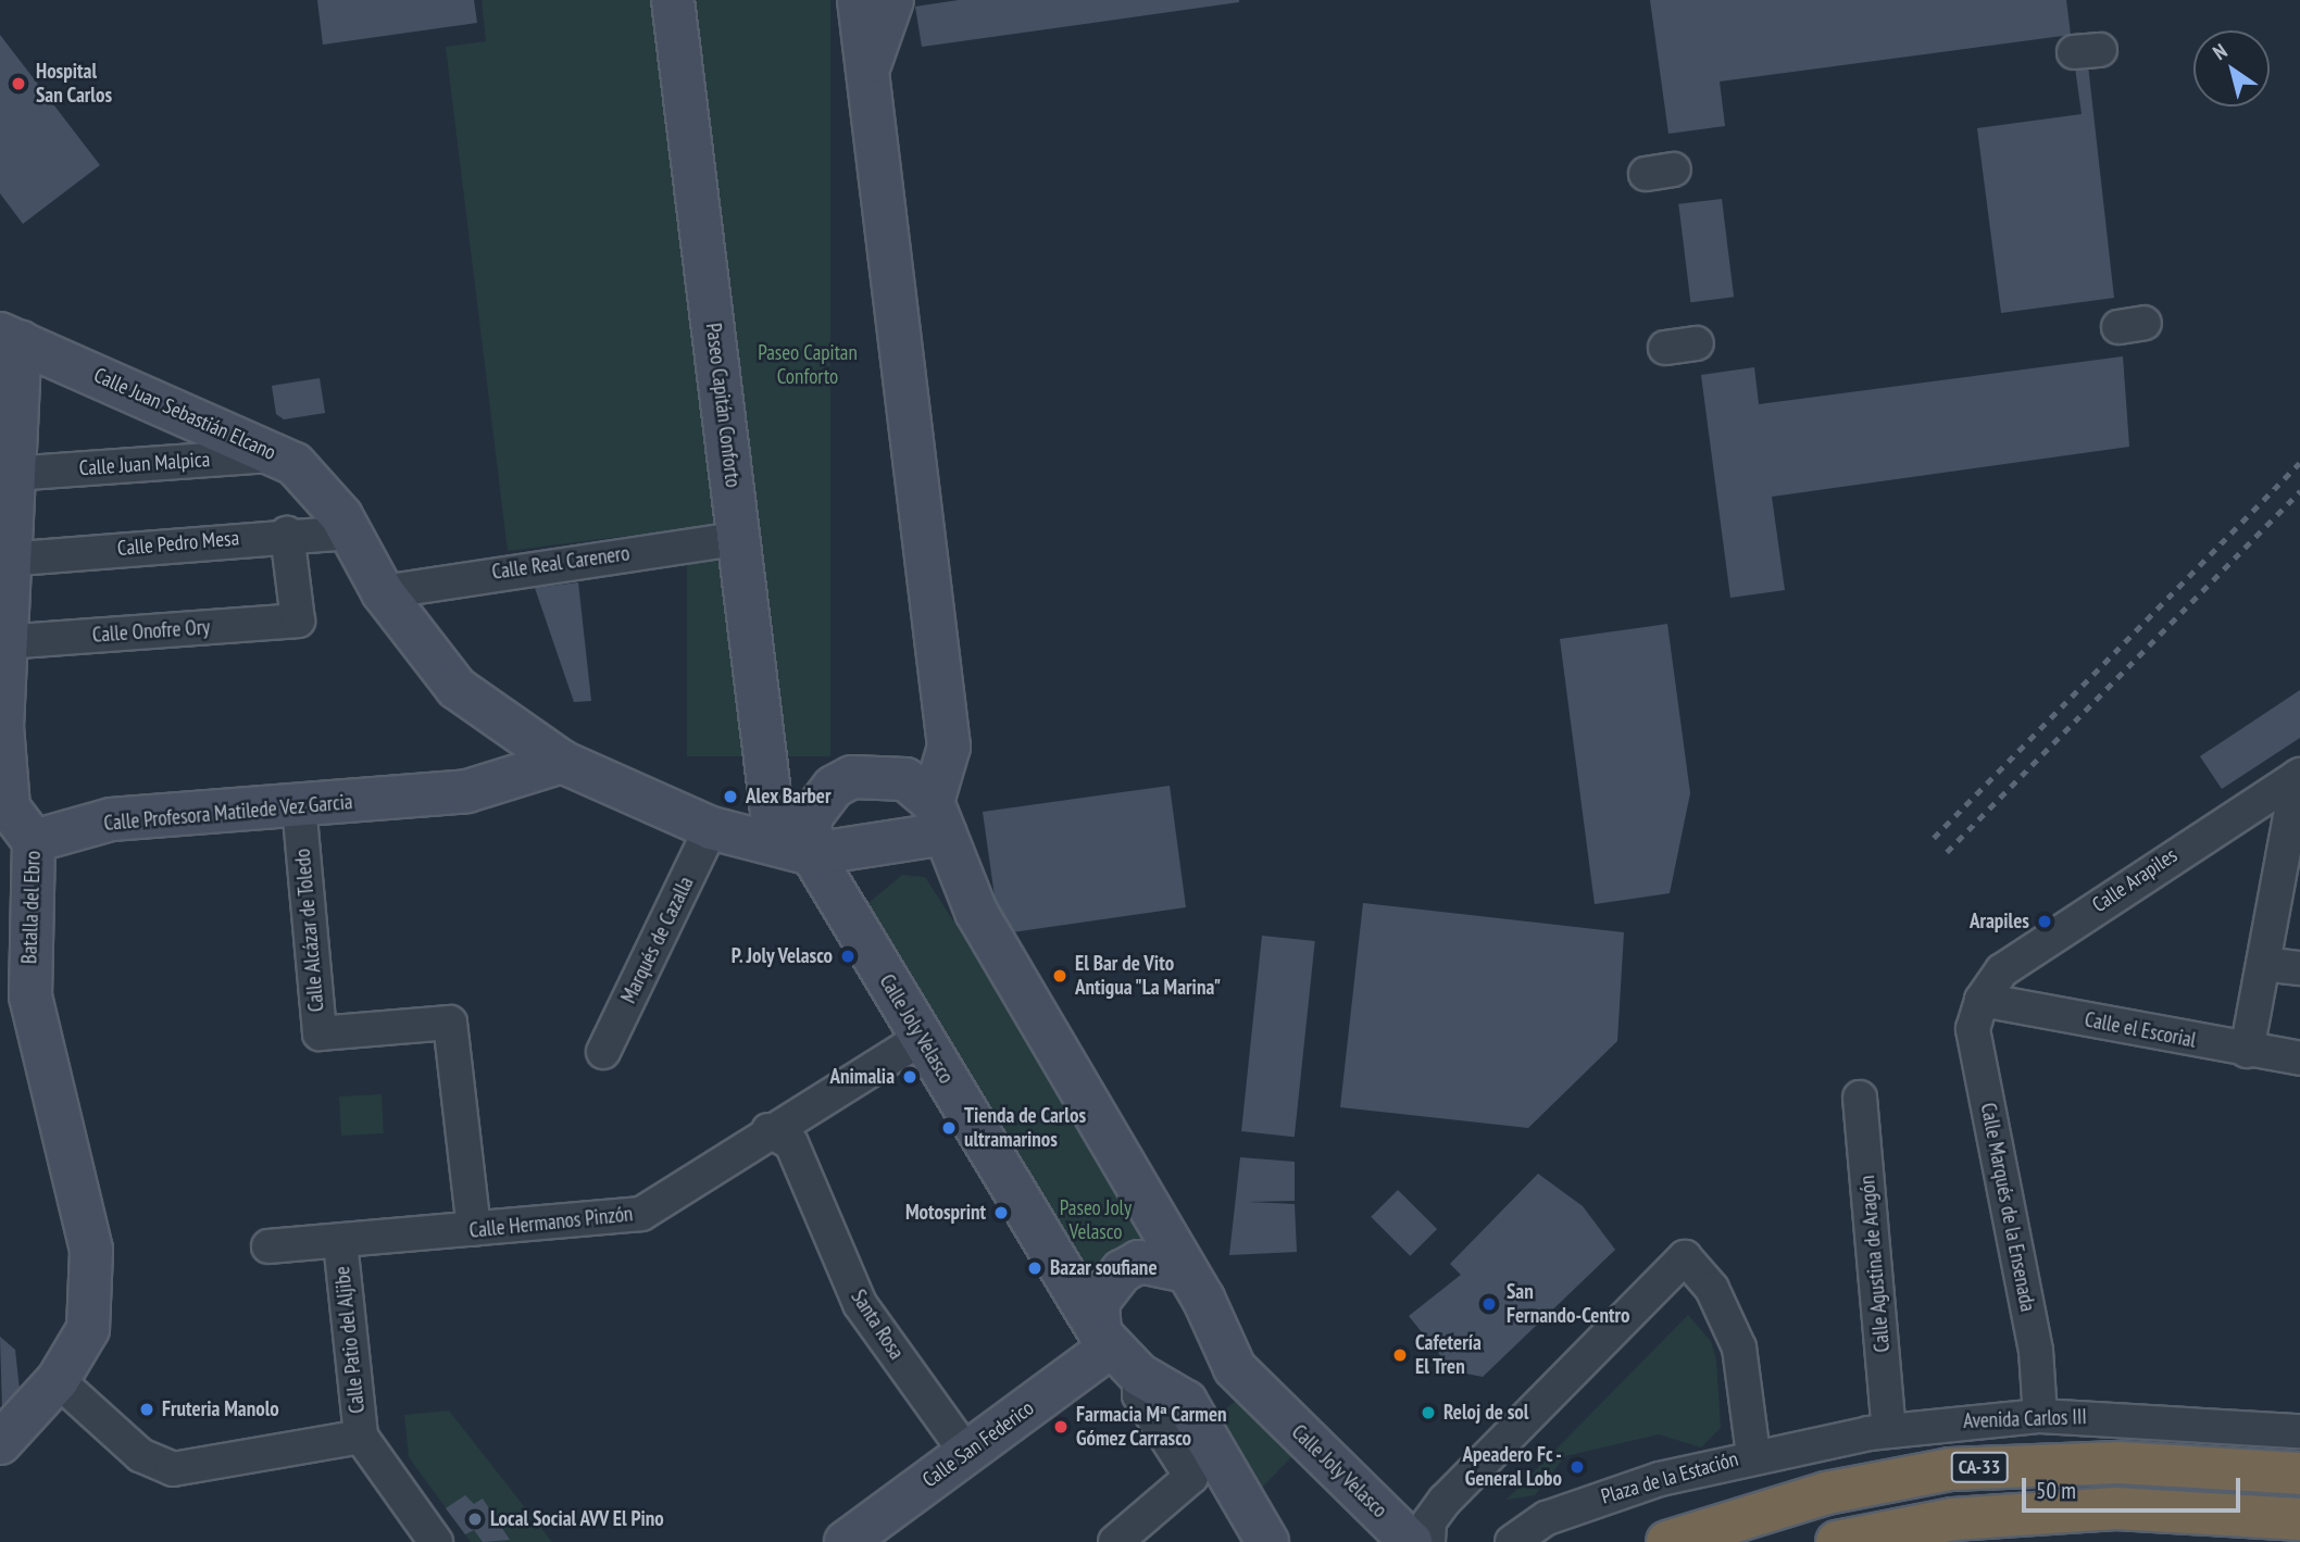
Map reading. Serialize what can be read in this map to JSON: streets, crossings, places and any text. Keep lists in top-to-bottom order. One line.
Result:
{"streets":{"highway":["CA-33"],"street":["Paseo Capitán Conforto","Calle Juan Sebastián Elcano","Calle Juan Malpica","Calle Pedro Mesa","Calle Real Carenero","Calle Onofre Ory","Calle Profesora Matilede Vez Garcia","Calle Arapiles","Batalla del Ebro","Calle Alcázar de Toledo","Marqués de Cazalla","Calle Joly Velasco","Calle el Escorial","Calle Marqués de la Ensenada","Calle Hermanos Pinzón","Calle Agustina de Aragón","Santa Rosa","Calle Patio del Aljibe","Avenida Carlos III","Calle San Federico","Plaza de la Estación"]},"crossings":[["Paseo Capitán Conforto","Calle Real Carenero"],["Paseo Capitán Conforto","Calle Joly Velasco"],["Calle Juan Sebastián Elcano","Calle Juan Malpica"],["Calle Juan Sebastián Elcano","Calle Pedro Mesa"],["Calle Juan Sebastián Elcano","Calle Real Carenero"],["Calle Juan Sebastián Elcano","Calle Profesora Matilede Vez Garcia"],["Calle Juan Sebastián Elcano","Batalla del Ebro"],["Calle Juan Sebastián Elcano","Marqués de Cazalla"],["Calle Juan Sebastián Elcano","Calle Joly Velasco"],["Calle Juan Malpica","Batalla del Ebro"],["Calle Pedro Mesa","Calle Onofre Ory"],["Calle Pedro Mesa","Batalla del Ebro"],["Calle Onofre Ory","Batalla del Ebro"],["Calle Profesora Matilede Vez Garcia","Batalla del Ebro"],["Calle Profesora Matilede Vez Garcia","Calle Alcázar de Toledo"],["Calle Arapiles","Calle el Escorial"],["Calle Arapiles","Calle Marqués de la Ensenada"],["Calle Alcázar de Toledo","Calle Hermanos Pinzón"],["Calle Joly Velasco","Calle Hermanos Pinzón"],["Calle Joly Velasco","Calle San Federico"],["Calle el Escorial","Calle Marqués de la Ensenada"],["Calle Marqués de la Ensenada","Avenida Carlos III"],["Calle Hermanos Pinzón","Santa Rosa"],["Calle Hermanos Pinzón","Calle Patio del Aljibe"],["Calle Agustina de Aragón","Avenida Carlos III"],["Santa Rosa","Calle San Federico"],["Avenida Carlos III","Plaza de la Estación"]],"parks":["Paseo Capitan Conforto","Paseo Joly Velasco"],"places":["Hospital San Carlos","Alex Barber","Arapiles","P. Joly Velasco","El Bar de Vito Antigua \"La Marina\"","Animalia","Tienda de Carlos ultramarinos","Motosprint","Bazar soufiane","San Fernando-Centro","Cafetería El Tren","Fruteria Manolo","Reloj de sol","Farmacia Mª Carmen Gómez Carrasco","Apeadero Fc - General Lobo","Local Social AVV El Pino"],"scale_bar":"50 m","north":"top left"}
